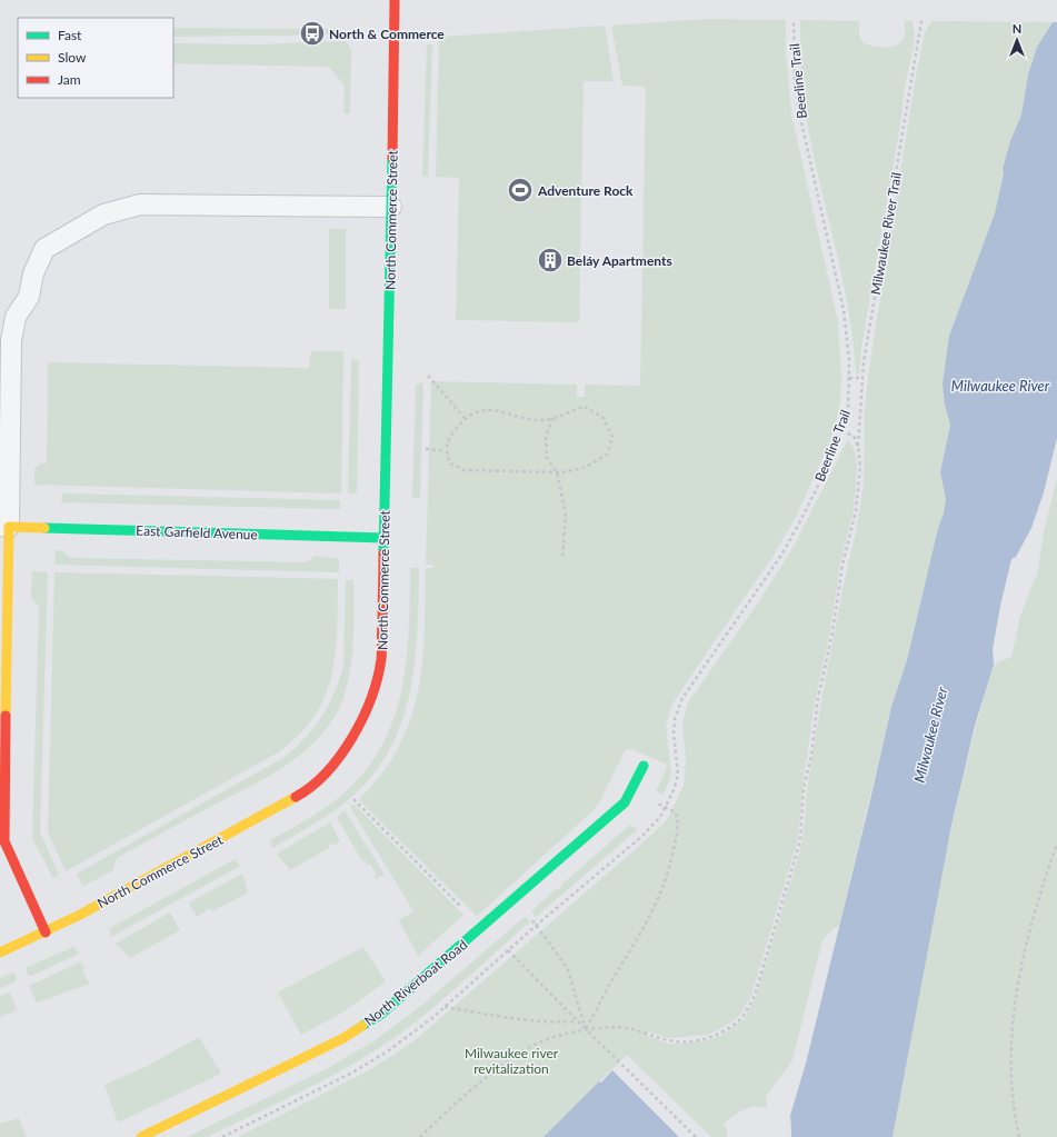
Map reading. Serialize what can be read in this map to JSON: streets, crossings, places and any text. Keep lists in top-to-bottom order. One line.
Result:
{"streets":{"street":["North Commerce Street","East Garfield Avenue","North Riverboat Road"],"path":["Beerline Trail","Milwaukee River Trail"]},"crossings":[["Beerline Trail","Milwaukee River Trail"],["North Commerce Street","East Garfield Avenue"]],"water":["Milwaukee River"],"parks":["Milwaukee river revitalization"],"places":{"bus stop":["North & Commerce"],"sports":["Adventure Rock"],"building":["Beláy Apartments"]},"legend":["Fast","Slow","Jam"],"north":"top"}
